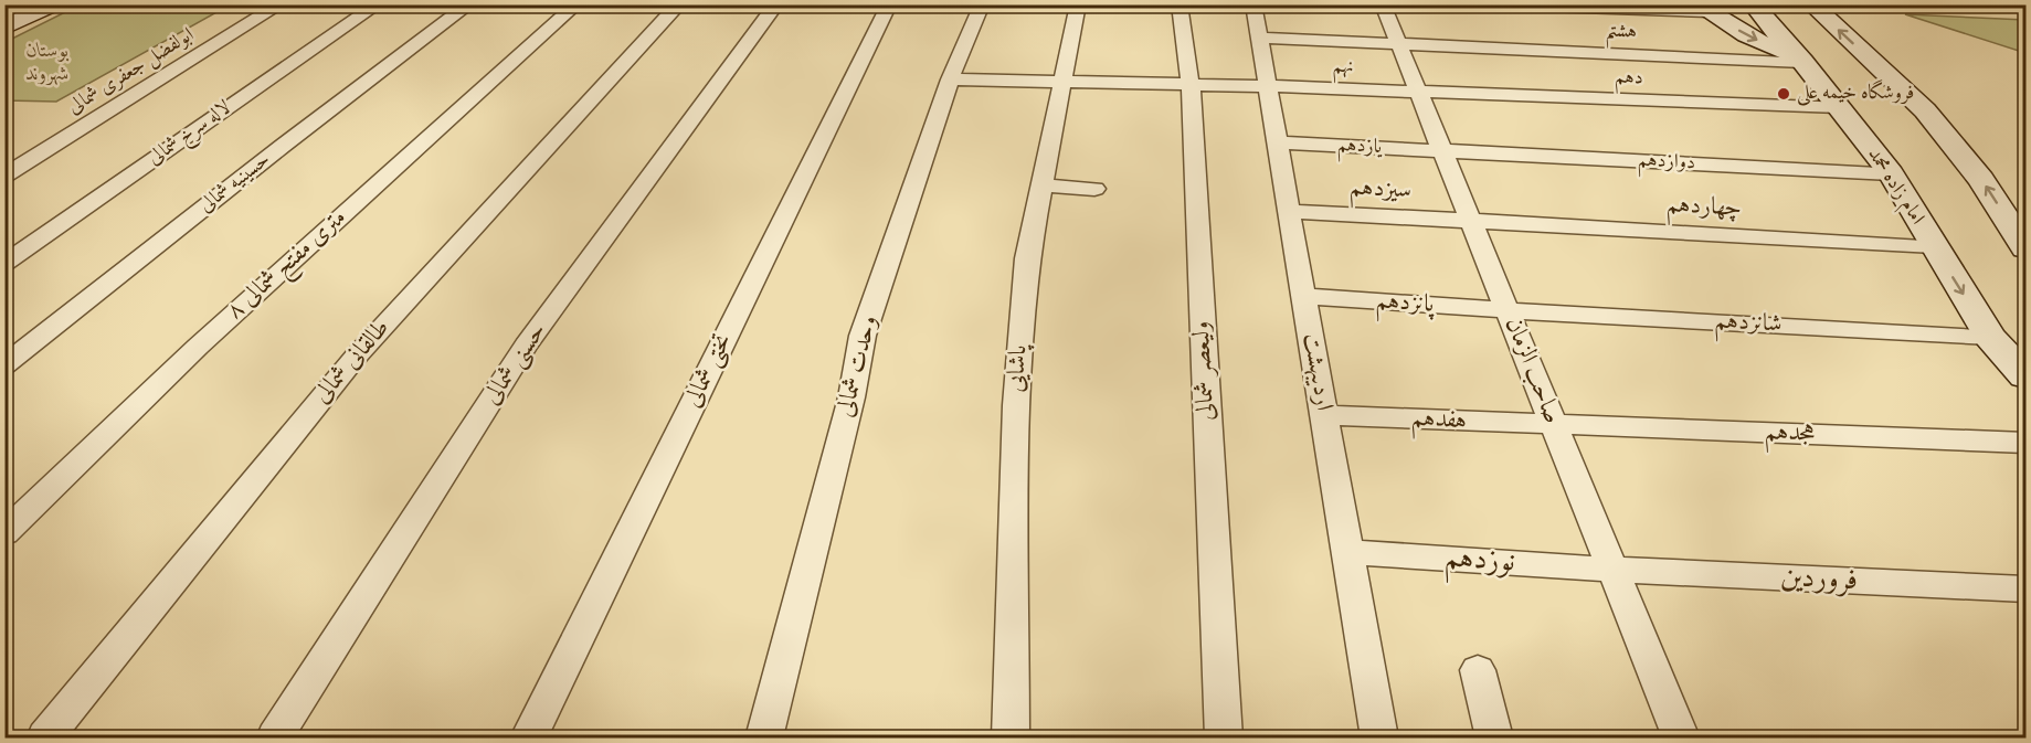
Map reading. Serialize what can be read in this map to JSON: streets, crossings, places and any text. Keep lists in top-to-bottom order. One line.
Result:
{"streets":{"street":["هشتم","نهم","ابولفضل جعفری شمالی","دهم","لاله سرخ شمالی","یازدهم","دوازدهم","حسینیه شمالی","امام زاده محمد","سیزدهم","چهاردهم","۸ متری مفتح شمالی","پانزدهم","شانزدهم","طالقانی شمالی","حسنی شمالی","وحدت شمالی","پاشایی","تختی شمالی","ولیعصر شمالی","صاحب الزمان","اردیبهشت","هفدهم","هجدهم","نوزدهم","فروردین"]},"crossings":[["هشتم","امام زاده محمد"],["هشتم","صاحب الزمان"],["هشتم","اردیبهشت"],["نهم","دهم"],["نهم","وحدت شمالی"],["نهم","پاشایی"],["نهم","ولیعصر شمالی"],["نهم","صاحب الزمان"],["نهم","اردیبهشت"],["دهم","امام زاده محمد"],["دهم","صاحب الزمان"],["یازدهم","دوازدهم"],["یازدهم","صاحب الزمان"],["یازدهم","اردیبهشت"],["دوازدهم","امام زاده محمد"],["دوازدهم","صاحب الزمان"],["امام زاده محمد","چهاردهم"],["امام زاده محمد","شانزدهم"],["سیزدهم","چهاردهم"],["سیزدهم","صاحب الزمان"],["سیزدهم","اردیبهشت"],["چهاردهم","صاحب الزمان"],["پانزدهم","شانزدهم"],["پانزدهم","صاحب الزمان"],["پانزدهم","اردیبهشت"],["شانزدهم","صاحب الزمان"],["صاحب الزمان","هفدهم"],["صاحب الزمان","هجدهم"],["صاحب الزمان","نوزدهم"],["صاحب الزمان","فروردین"],["اردیبهشت","هفدهم"],["اردیبهشت","نوزدهم"],["هفدهم","هجدهم"],["نوزدهم","فروردین"]],"parks":["بوستان شهروند"],"places":["فروشگاه خیمه علی"]}
